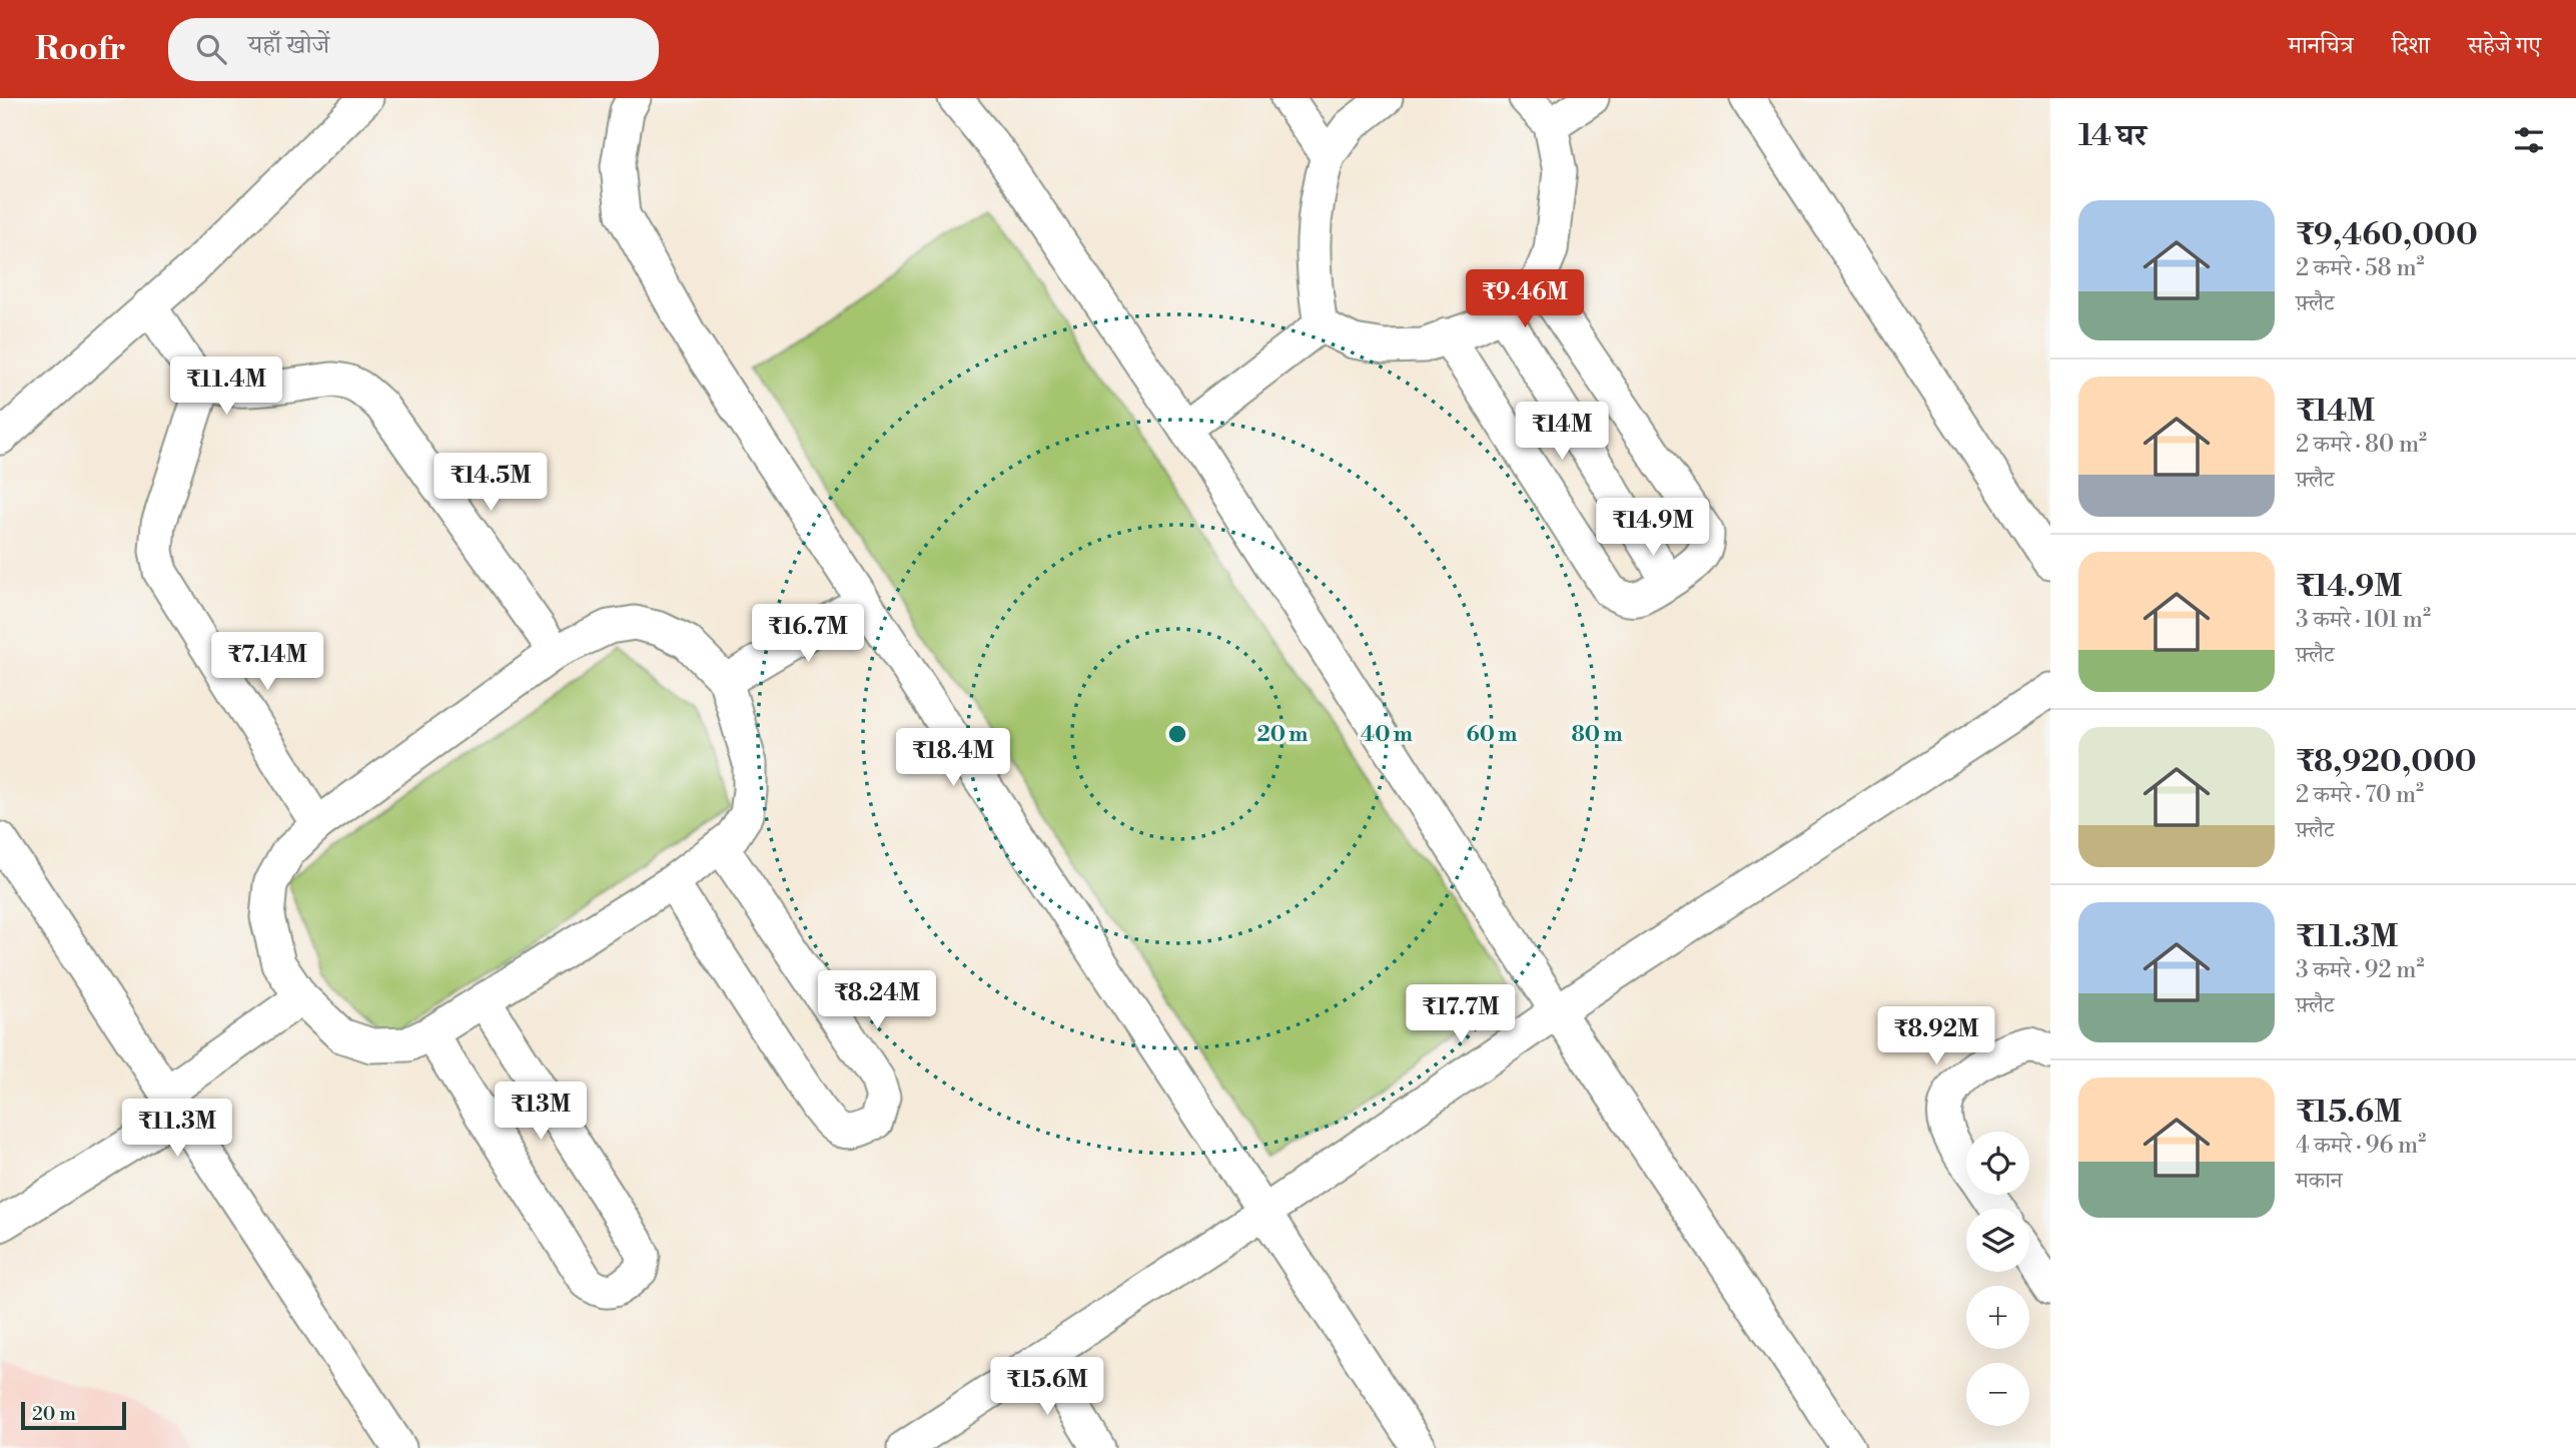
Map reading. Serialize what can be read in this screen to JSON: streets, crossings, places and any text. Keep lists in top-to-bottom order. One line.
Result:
{"scale_bar":"20 m","page":{"header":"Roofr","search":"यहाँ खोजें","nav":["मानचित्र","दिशा","सहेजे गए"],"heading":"14 घर","list":[{"name":"₹9,460,000","note":"2 कमरे · 58 m² · फ़्लैट"},{"name":"₹14M","note":"2 कमरे · 80 m² · फ़्लैट"},{"name":"₹14.9M","note":"3 कमरे · 101 m² · फ़्लैट"},{"name":"₹8,920,000","note":"2 कमरे · 70 m² · फ़्लैट"},{"name":"₹11.3M","note":"3 कमरे · 92 m² · फ़्लैट"},{"name":"₹15.6M","note":"4 कमरे · 96 m² · मकान"}],"price":["₹9.46M","₹11.4M","₹14M","₹14.5M","₹14.9M","₹16.7M","₹7.14M","₹18.4M","₹8.24M","₹17.7M","₹8.92M","₹13M","₹11.3M","₹15.6M"],"map_buttons":["+","−"],"scale":"20 m"},"rings":["20 m","40 m","60 m","80 m"]}
